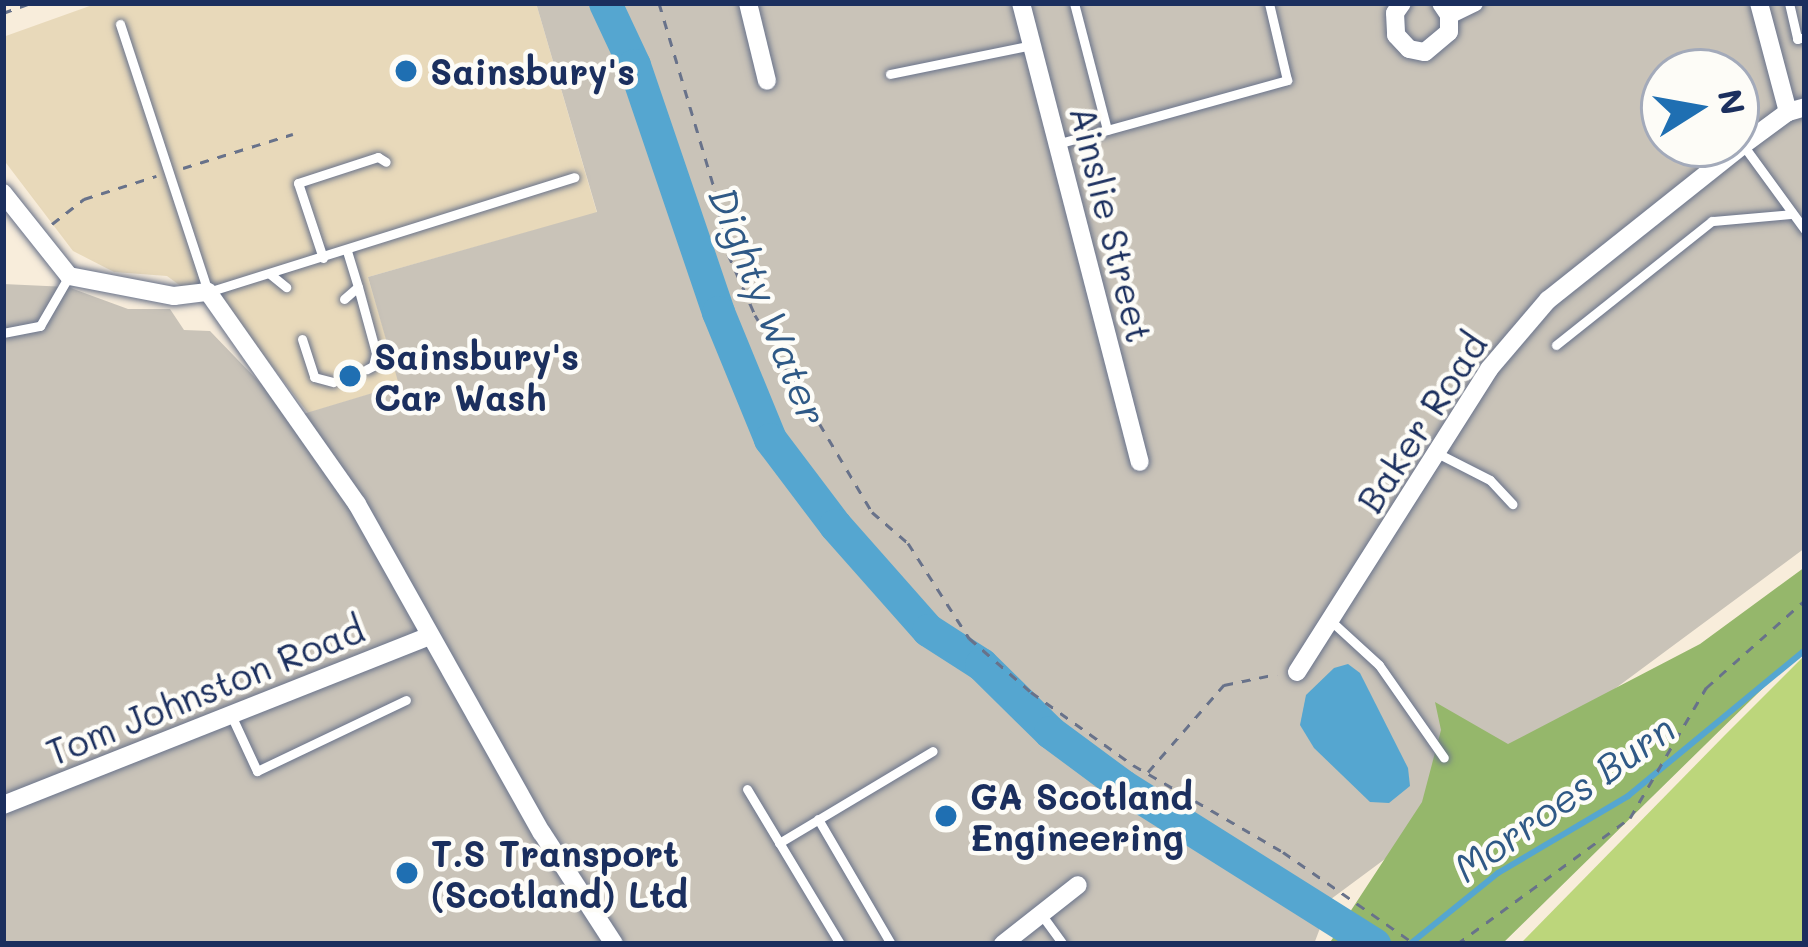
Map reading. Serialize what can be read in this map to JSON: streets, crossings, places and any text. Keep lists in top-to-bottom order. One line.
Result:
{"streets":{"street":["Ainslie Street","Baker Road","Tom Johnston Road"]},"water":["Dighty Water","Morroes Burn"],"places":["Sainsbury's","Sainsbury's Car Wash","GA Scotland Engineering","T.S Transport (Scotland) Ltd"],"north":"right"}
